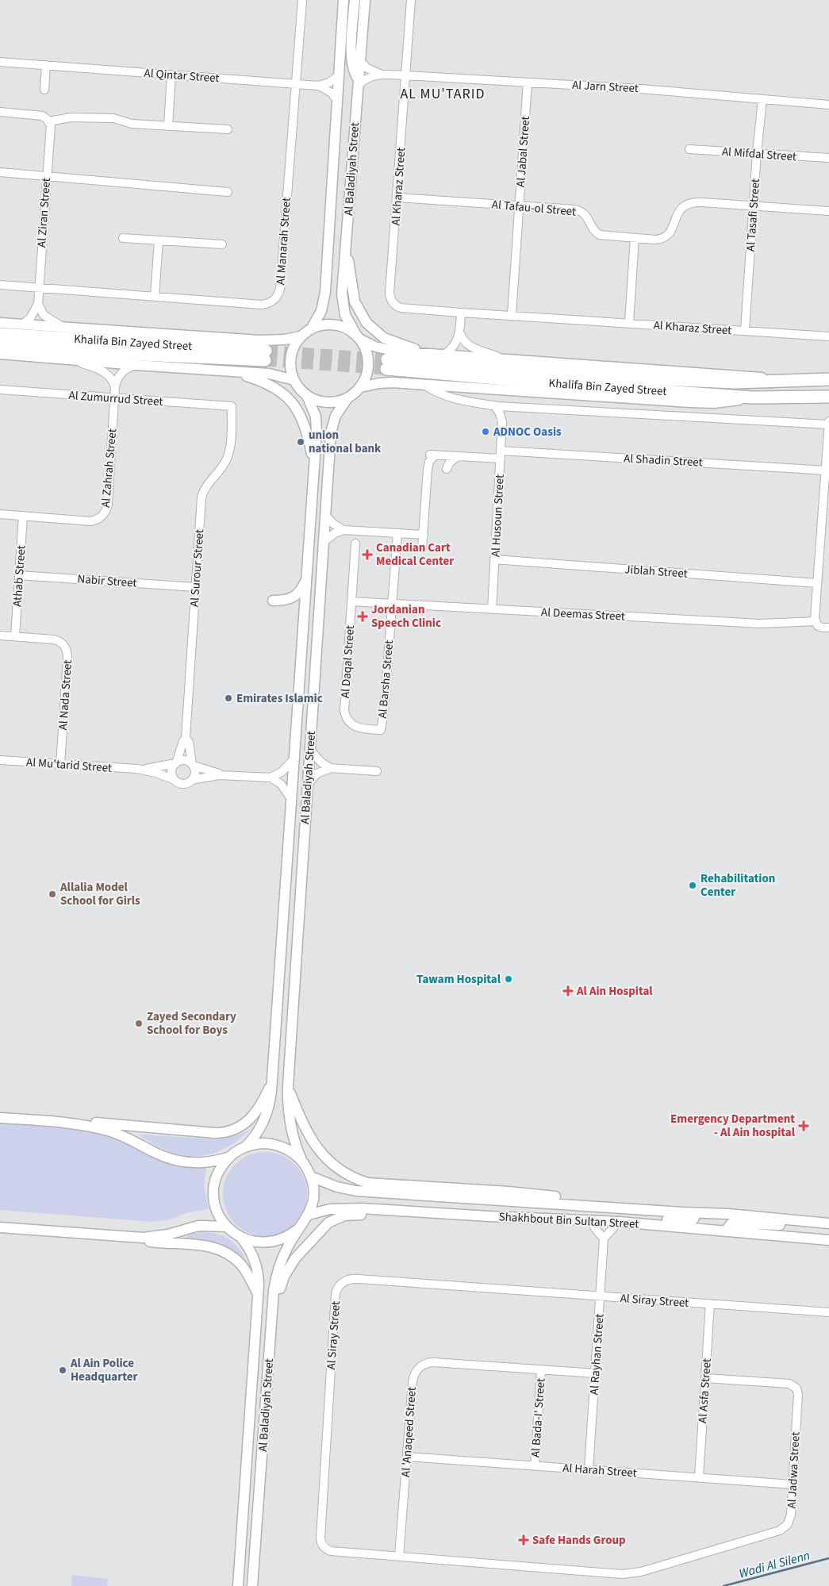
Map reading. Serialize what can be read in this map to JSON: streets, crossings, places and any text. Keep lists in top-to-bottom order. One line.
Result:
{"streets":{"highway":["Khalifa Bin Zayed Street"],"main road":["Al Baladiyah Street","Shakhbout Bin Sultan Street"],"street":["Al Qintar Street","Al Jarn Street","Al Jabal Street","Al Mifdal Street","Al Kharaz Street","Al Tafau-ol Street","Al Ziran Street","Al Tasafi Street","Al Manarah Street","Al Zumurrud Street","Al Shadin Street","Al Zahrah Street","Al Husoun Street","Al Surour Street","Jiblah Street","Athab Street","Nabir Street","Al Deemas Street","Al Daqal Street","Al Barsha Street","Al Nada Street","Al Mu'tarid Street","Al Siray Street","Al Rayhan Street","Al Asfa Street","Al Bada-I' Street","Al 'Anaqeed Street","Al Harah Street","Al Jadwa Street"]},"crossings":[["Al Qintar Street","Al Baladiyah Street"],["Al Qintar Street","Al Manarah Street"],["Al Jarn Street","Al Jabal Street"],["Al Jarn Street","Al Baladiyah Street"],["Al Jarn Street","Al Kharaz Street"],["Al Jarn Street","Al Tasafi Street"],["Al Jabal Street","Al Kharaz Street"],["Al Jabal Street","Al Tafau-ol Street"],["Al Mifdal Street","Al Tasafi Street"],["Al Baladiyah Street","Shakhbout Bin Sultan Street"],["Al Kharaz Street","Al Tafau-ol Street"],["Al Kharaz Street","Al Tasafi Street"],["Al Tafau-ol Street","Al Tasafi Street"],["Al Ziran Street","Al Manarah Street"],["Al Zumurrud Street","Al Zahrah Street"],["Al Zumurrud Street","Al Surour Street"],["Al Shadin Street","Al Husoun Street"],["Al Zahrah Street","Athab Street"],["Al Husoun Street","Jiblah Street"],["Al Husoun Street","Al Deemas Street"],["Al Surour Street","Nabir Street"],["Al Surour Street","Al Mu'tarid Street"],["Athab Street","Nabir Street"],["Athab Street","Al Nada Street"],["Al Deemas Street","Al Daqal Street"],["Al Deemas Street","Al Barsha Street"],["Al Daqal Street","Al Barsha Street"],["Al Nada Street","Al Mu'tarid Street"],["Al Siray Street","Al Rayhan Street"],["Al Siray Street","Al Asfa Street"],["Al Siray Street","Al 'Anaqeed Street"],["Al Siray Street","Al Jadwa Street"],["Al Rayhan Street","Al 'Anaqeed Street"],["Al Rayhan Street","Al Harah Street"],["Al Asfa Street","Al Harah Street"],["Al Asfa Street","Al Jadwa Street"],["Al Bada-I' Street","Al 'Anaqeed Street"],["Al Bada-I' Street","Al Harah Street"],["Al 'Anaqeed Street","Al Harah Street"],["Al Harah Street","Al Jadwa Street"]],"districts":["AL MU'TARID"],"water":["Wadi Al Silenn"],"places":{"other":["ADNOC Oasis","union national bank","Emirates Islamic","Rehabilitation Center","Allalia Model School for Girls","Tawam Hospital","Zayed Secondary School for Boys","Al Ain Police Headquarter"],"health":["Canadian Cart Medical Center","Jordanian Speech Clinic","Al Ain Hospital","Emergency Department - Al Ain hospital","Safe Hands Group"]}}
